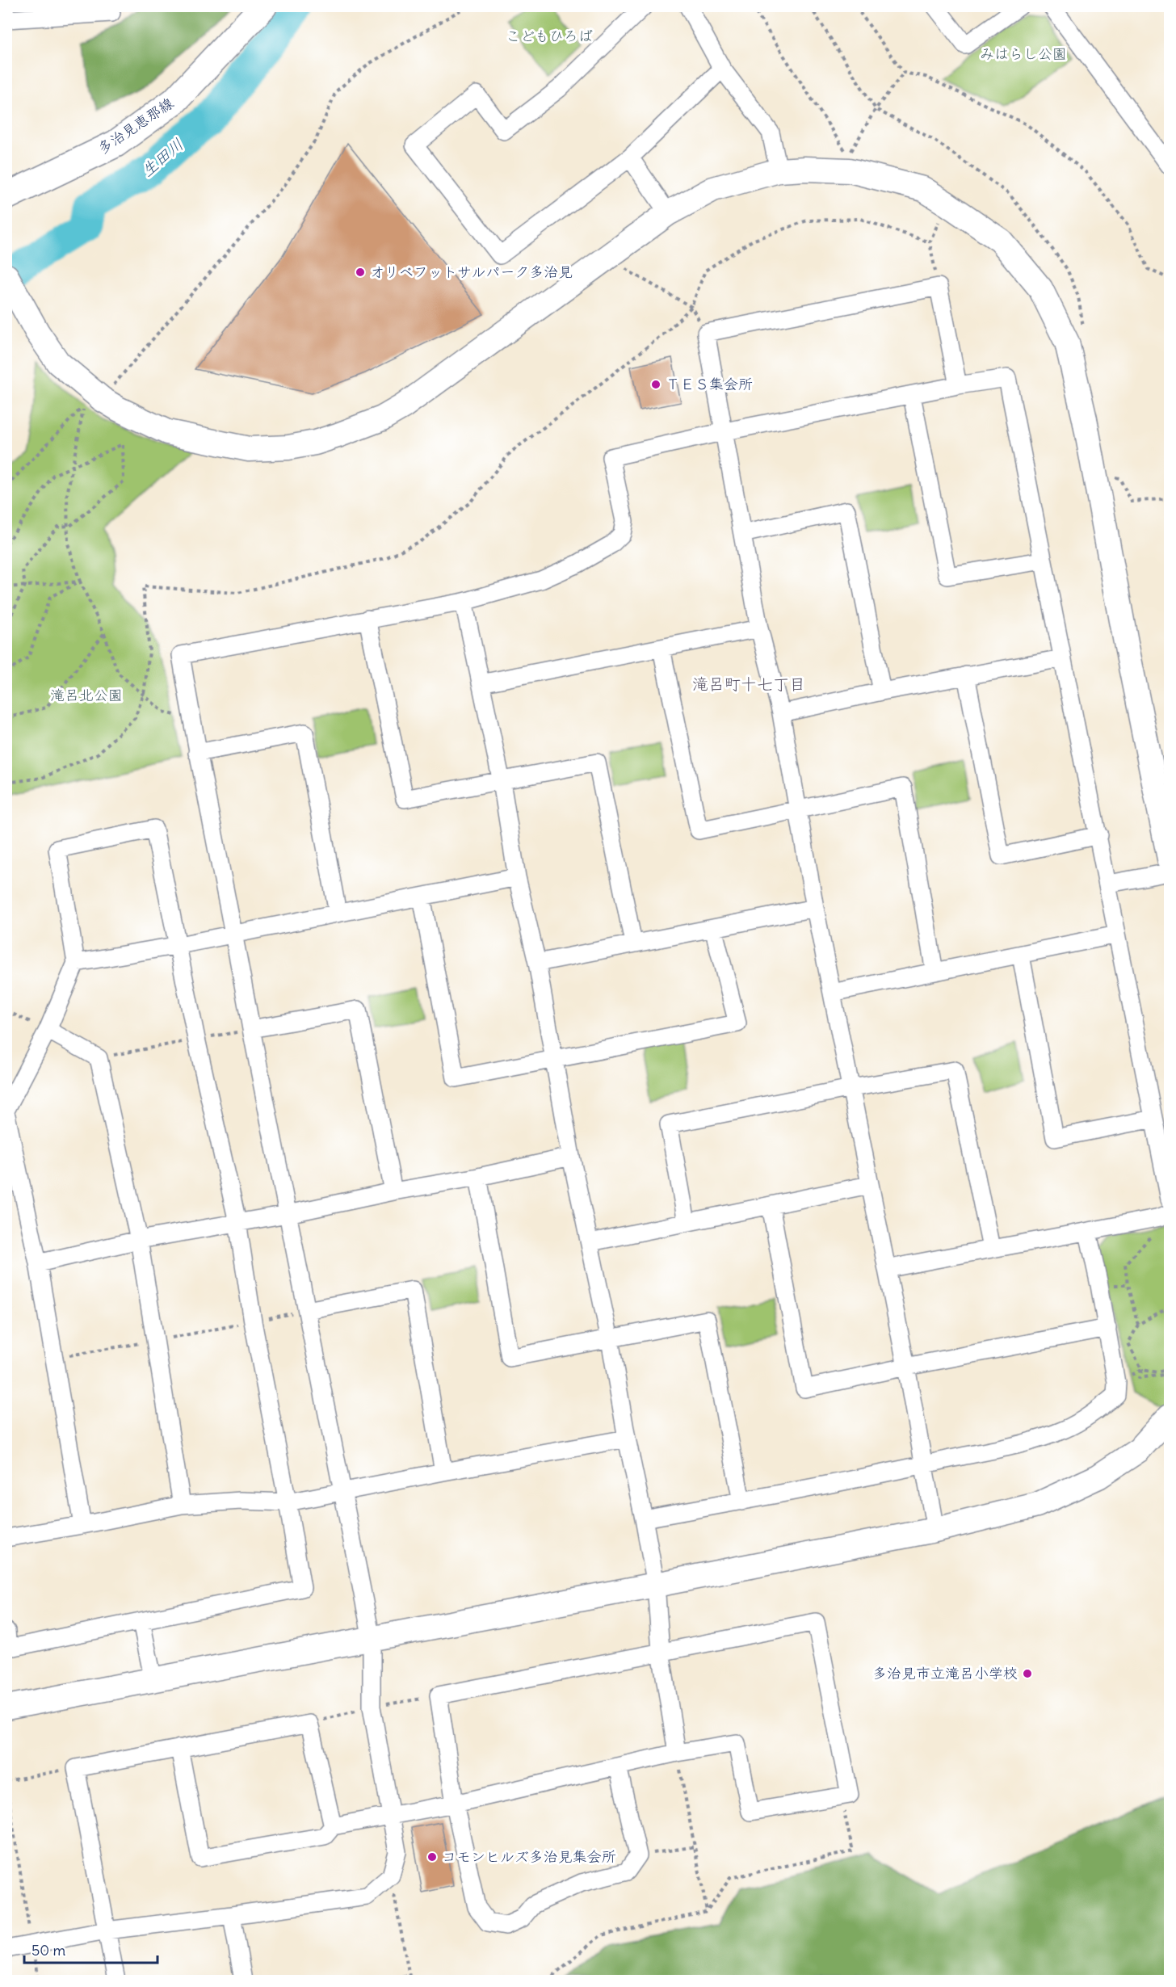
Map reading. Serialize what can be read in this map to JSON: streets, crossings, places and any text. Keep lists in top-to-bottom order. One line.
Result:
{"streets":{"main road":["多治見恵那線"]},"districts":["滝呂町十七丁目"],"water":["生田川"],"parks":["こどもひろば","みはらし公園","滝呂北公園"],"places":["オリベフットサルパーク多治見","ＴＥＳ集会所","多治見市立滝呂小学校","コモンヒルズ多治見集会所"],"scale_bar":"50 m"}
